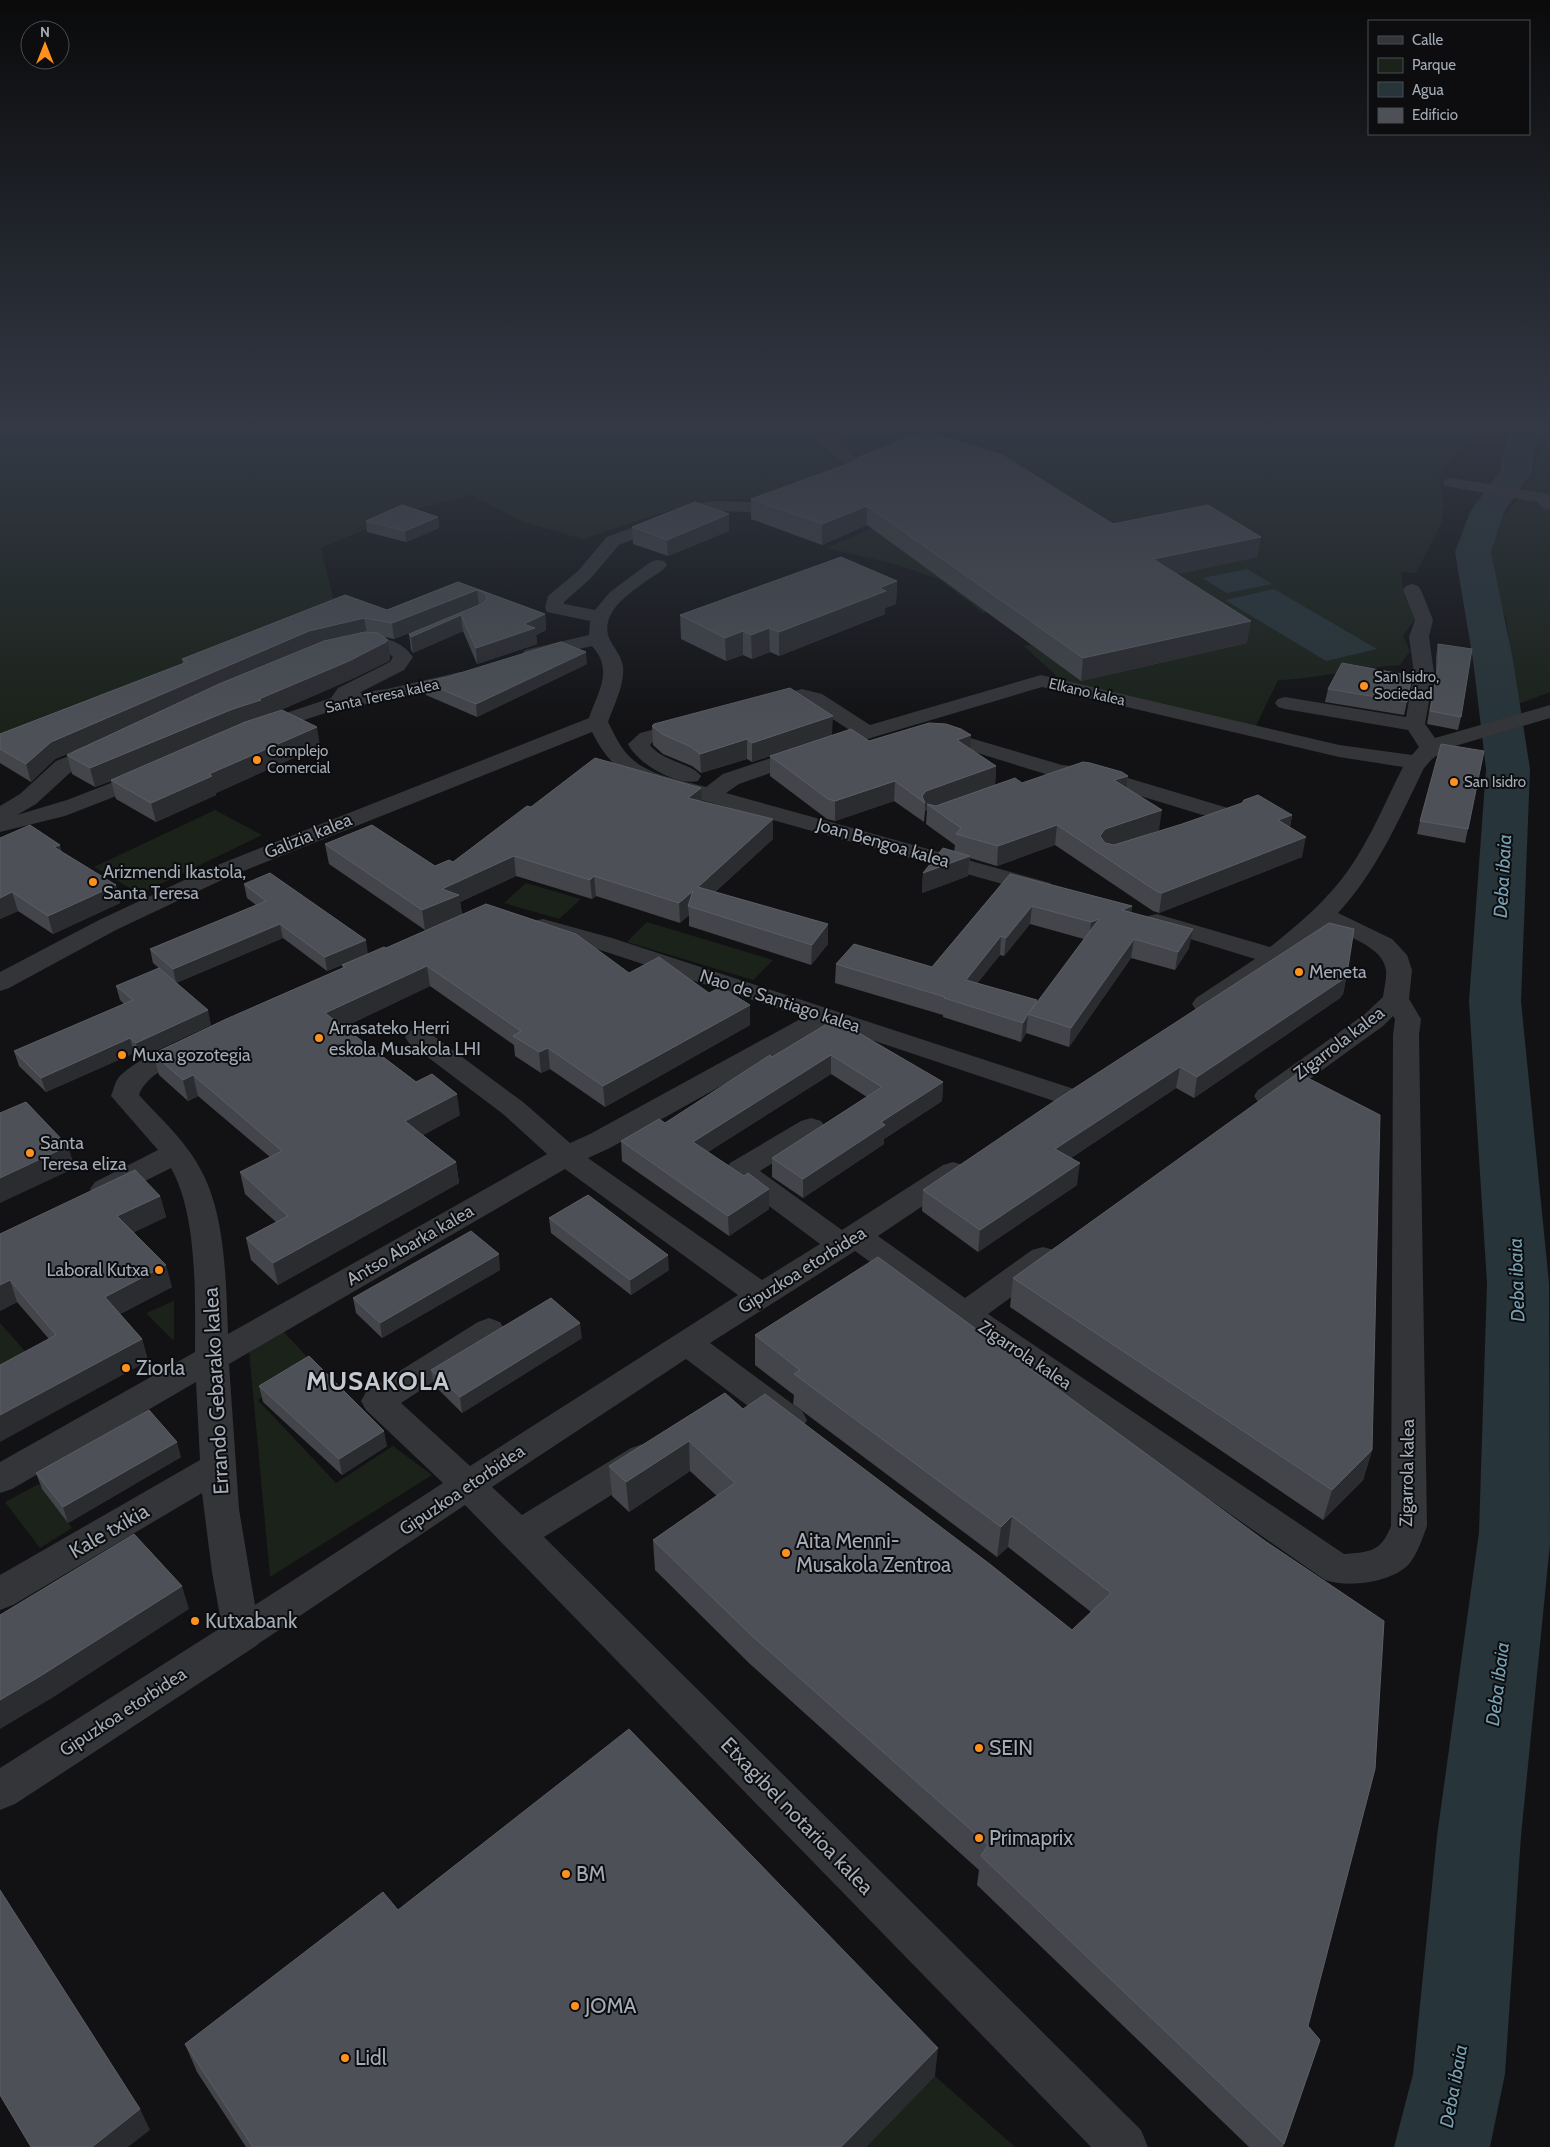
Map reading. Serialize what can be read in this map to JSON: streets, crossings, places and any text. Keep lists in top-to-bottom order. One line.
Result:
{"streets":{"street":["Elkano kalea","Santa Teresa kalea","Galizia kalea","Joan Bengoa kalea","Nao de Santiago kalea","Zigarrola kalea","Antso Abarka kalea","Gipuzkoa etorbidea","Errando Gebarako kalea","Kale txikia","Etxagibel notarioa kalea"]},"crossings":[["Elkano kalea","Joan Bengoa kalea"],["Galizia kalea","Joan Bengoa kalea"],["Nao de Santiago kalea","Antso Abarka kalea"],["Zigarrola kalea","Gipuzkoa etorbidea"],["Antso Abarka kalea","Errando Gebarako kalea"],["Gipuzkoa etorbidea","Errando Gebarako kalea"],["Gipuzkoa etorbidea","Etxagibel notarioa kalea"],["Errando Gebarako kalea","Kale txikia"]],"districts":["MUSAKOLA"],"water":["Deba ibaia"],"places":["San Isidro, Sociedad","Complejo Comercial","San Isidro","Arizmendi Ikastola, Santa Teresa","Meneta","Arrasateko Herri eskola Musakola LHI","Muxa gozotegia","Santa Teresa eliza","Laboral Kutxa","Ziorla","Aita Menni- Musakola Zentroa","Kutxabank","SEIN","Primaprix","BM","JOMA","Lidl"],"legend":["Calle","Parque","Agua","Edificio"],"north":"top"}
